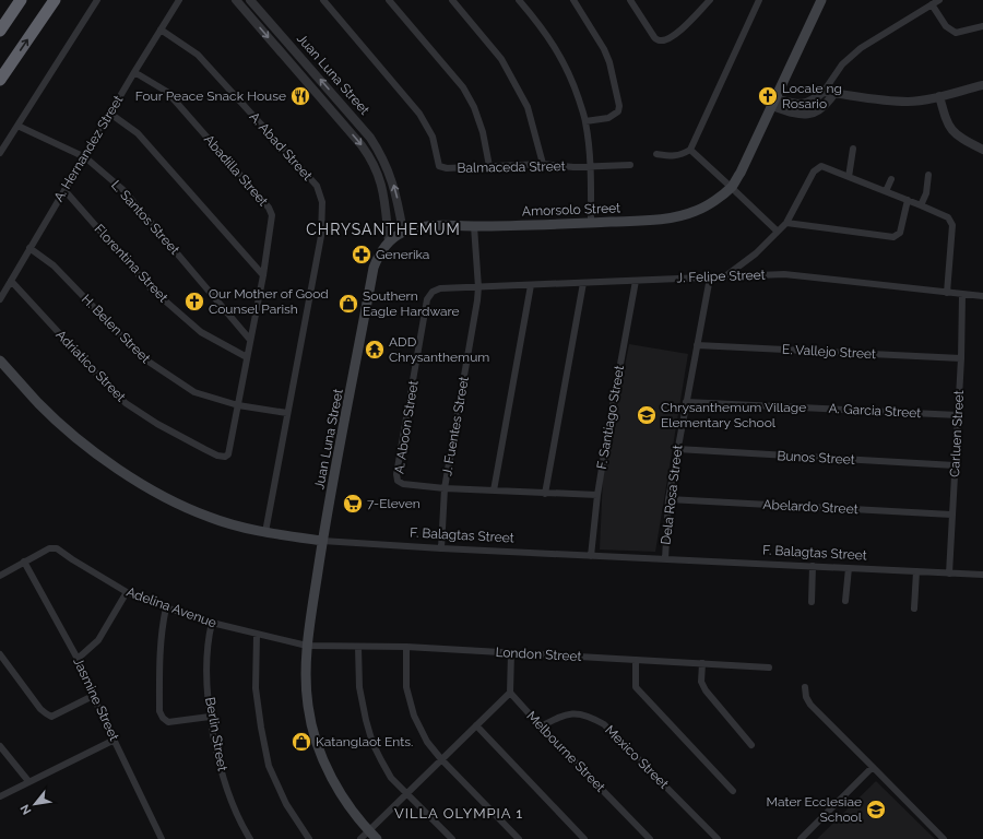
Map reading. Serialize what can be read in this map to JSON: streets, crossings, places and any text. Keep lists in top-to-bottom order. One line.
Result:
{"streets":{"main road":["Juan Luna Street","Amorsolo Street","F. Balagtas Street"],"street":["A. Abad Street","A. Hernandez Street","Balmaceda Street","Abadilla Street","L. Santos Street","Florentina Street","J. Felipe Street","H. Belen Street","E. Vallejo Street","Adriatico Street","A. Garcia Street","F. Santiago Street","J. Fuentes Street","A. Aboon Street","Carluen Street","Bunos Street","Dela Rosa Street","Abelardo Street","Adelina Avenue","London Street","Jasmine Street","Berlin Street","Melbourne Street","Mexico Street"]},"crossings":[["Juan Luna Street","Amorsolo Street"],["Juan Luna Street","F. Balagtas Street"],["Juan Luna Street","Adelina Avenue"],["Juan Luna Street","London Street"],["A. Abad Street","A. Hernandez Street"],["A. Abad Street","H. Belen Street"],["A. Abad Street","F. Balagtas Street"],["A. Hernandez Street","Abadilla Street"],["A. Hernandez Street","L. Santos Street"],["A. Hernandez Street","Florentina Street"],["A. Hernandez Street","H. Belen Street"],["A. Hernandez Street","Adriatico Street"],["Abadilla Street","L. Santos Street"],["Abadilla Street","Florentina Street"],["Abadilla Street","H. Belen Street"],["Abadilla Street","Adriatico Street"],["Amorsolo Street","J. Fuentes Street"],["J. Felipe Street","F. Santiago Street"],["J. Felipe Street","J. Fuentes Street"],["J. Felipe Street","A. Aboon Street"],["J. Felipe Street","Carluen Street"],["J. Felipe Street","Dela Rosa Street"],["E. Vallejo Street","Carluen Street"],["E. Vallejo Street","Dela Rosa Street"],["A. Garcia Street","Carluen Street"],["A. Garcia Street","Dela Rosa Street"],["F. Santiago Street","F. Balagtas Street"],["J. Fuentes Street","A. Aboon Street"],["J. Fuentes Street","F. Balagtas Street"],["Carluen Street","Bunos Street"],["Carluen Street","Abelardo Street"],["Carluen Street","F. Balagtas Street"],["Bunos Street","Dela Rosa Street"],["Dela Rosa Street","Abelardo Street"],["Dela Rosa Street","F. Balagtas Street"],["Adelina Avenue","London Street"],["Adelina Avenue","Jasmine Street"],["Adelina Avenue","Berlin Street"],["Melbourne Street","Mexico Street"]],"districts":["CHRYSANTHEMUM","VILLA OLYMPIA 1"],"places":{"restaurant":["Four Peace Snack House"],"church":["Locale ng Rosario","Our Mother of Good Counsel Parish"],"pharmacy":["Generika"],"shop":["Southern Eagle Hardware","Katanglaot Ents."],"temple":["ADD Chrysanthemum"],"school or university":["Chrysanthemum Village Elementary School","Mater Ecclesiae School"],"supermarket":["7-Eleven"]},"north":"bottom left"}
